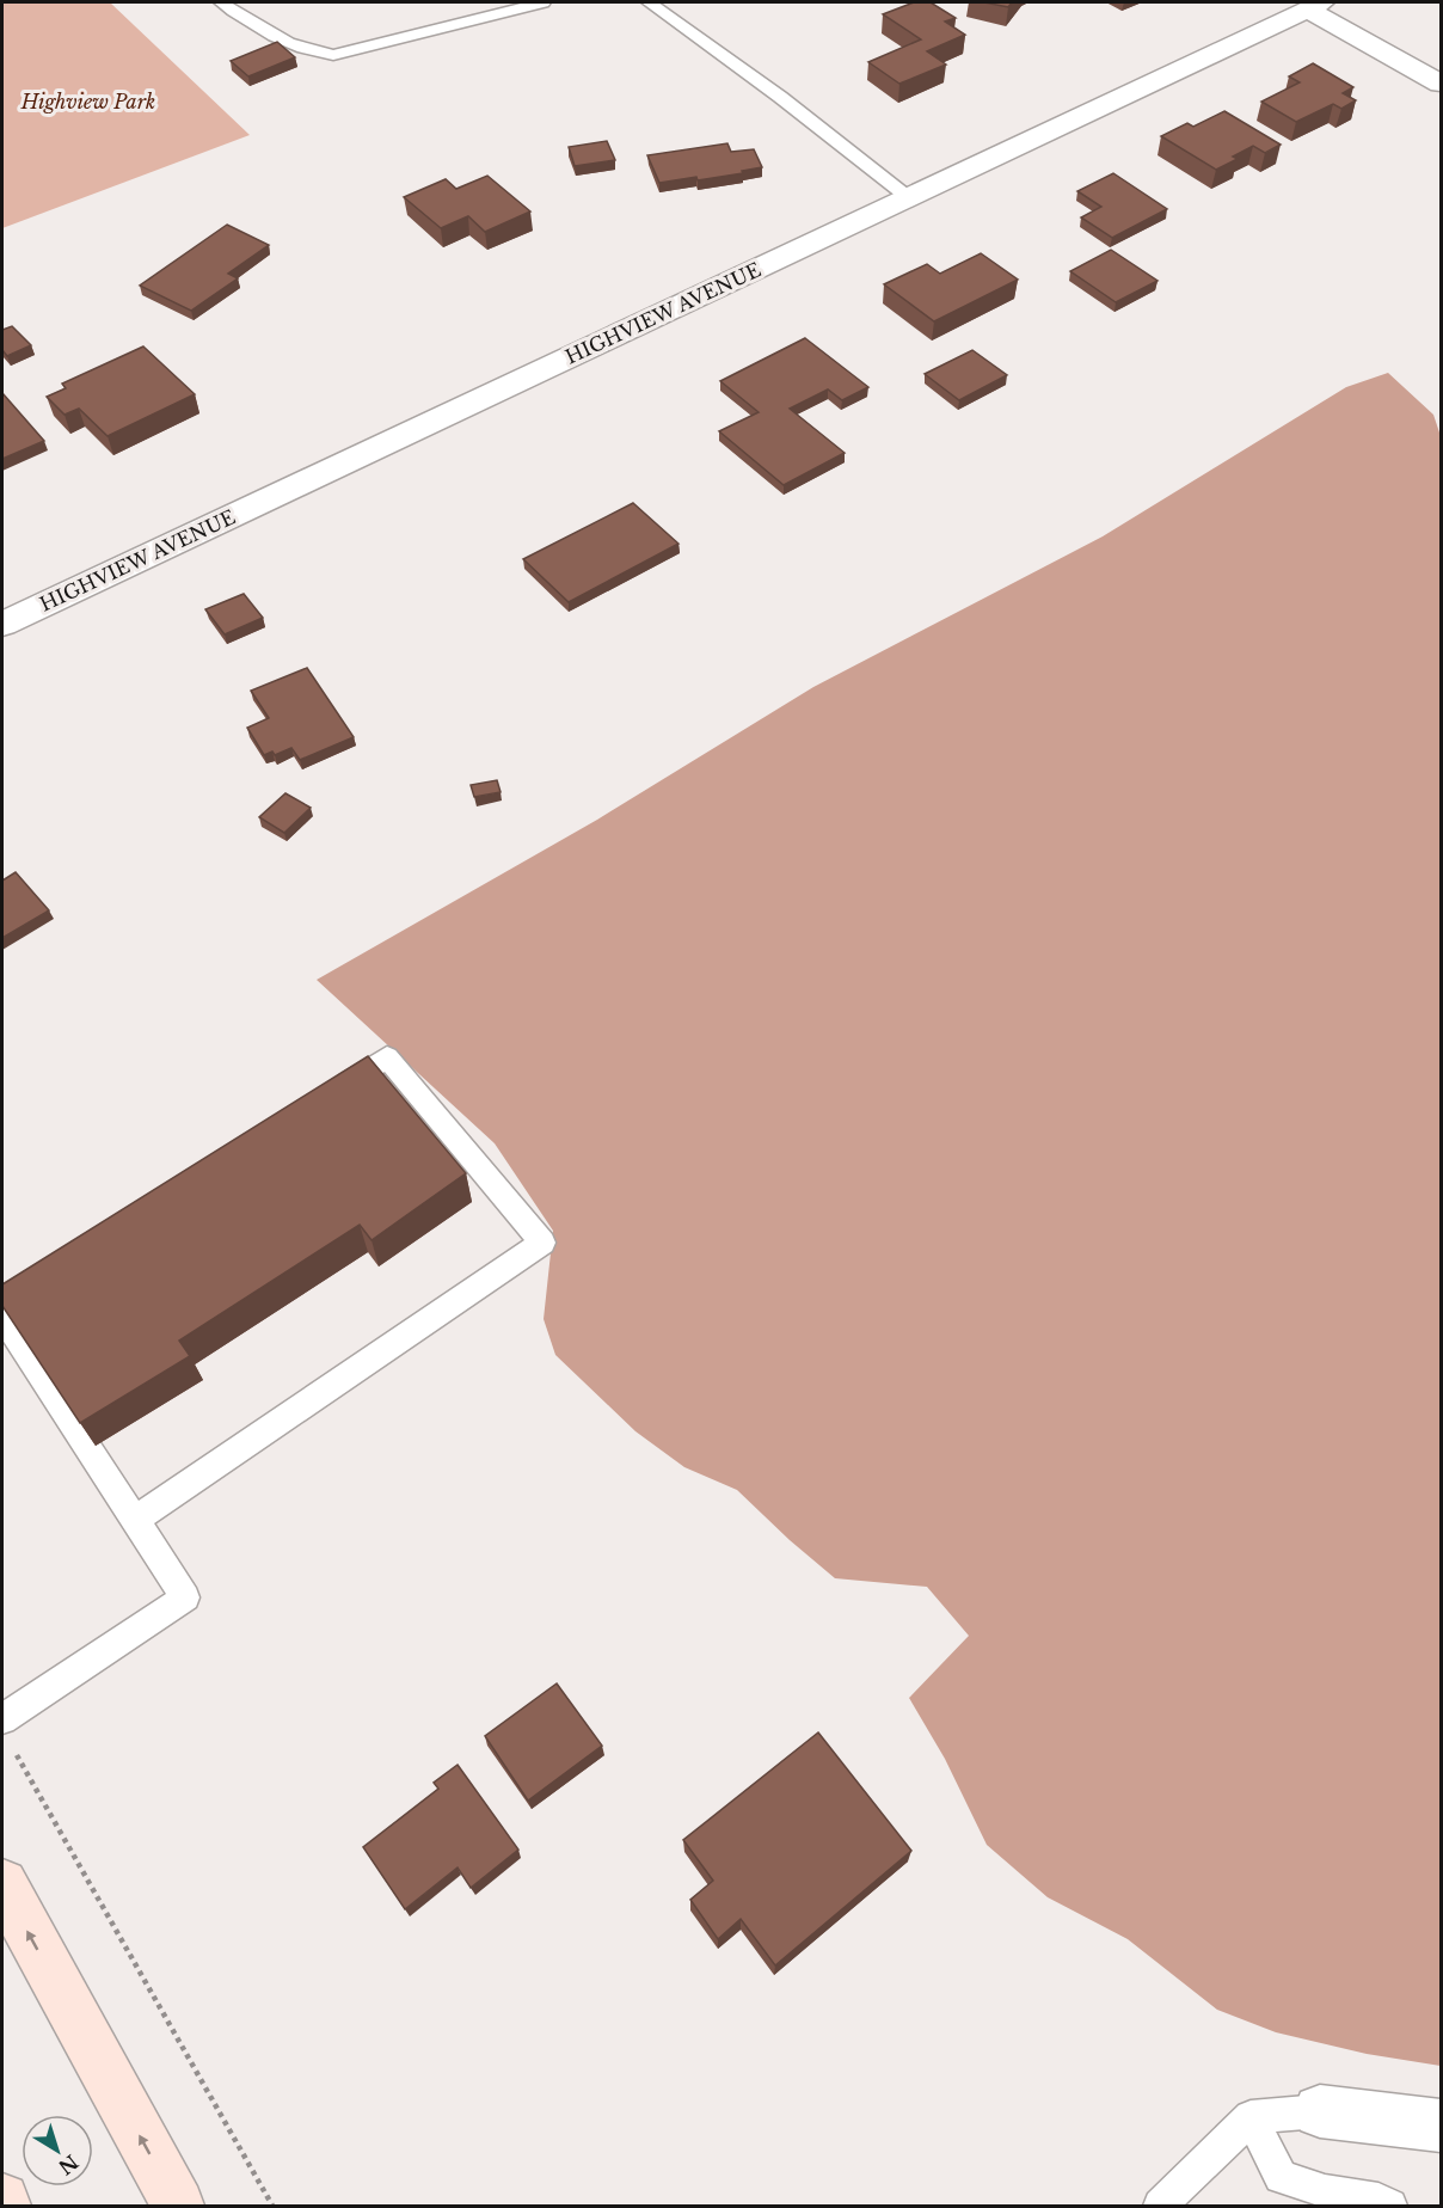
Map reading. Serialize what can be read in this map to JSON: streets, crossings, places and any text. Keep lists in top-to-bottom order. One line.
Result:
{"streets":{"street":["HIGHVIEW AVENUE"]},"parks":["Highview Park"],"north":"bottom right"}
